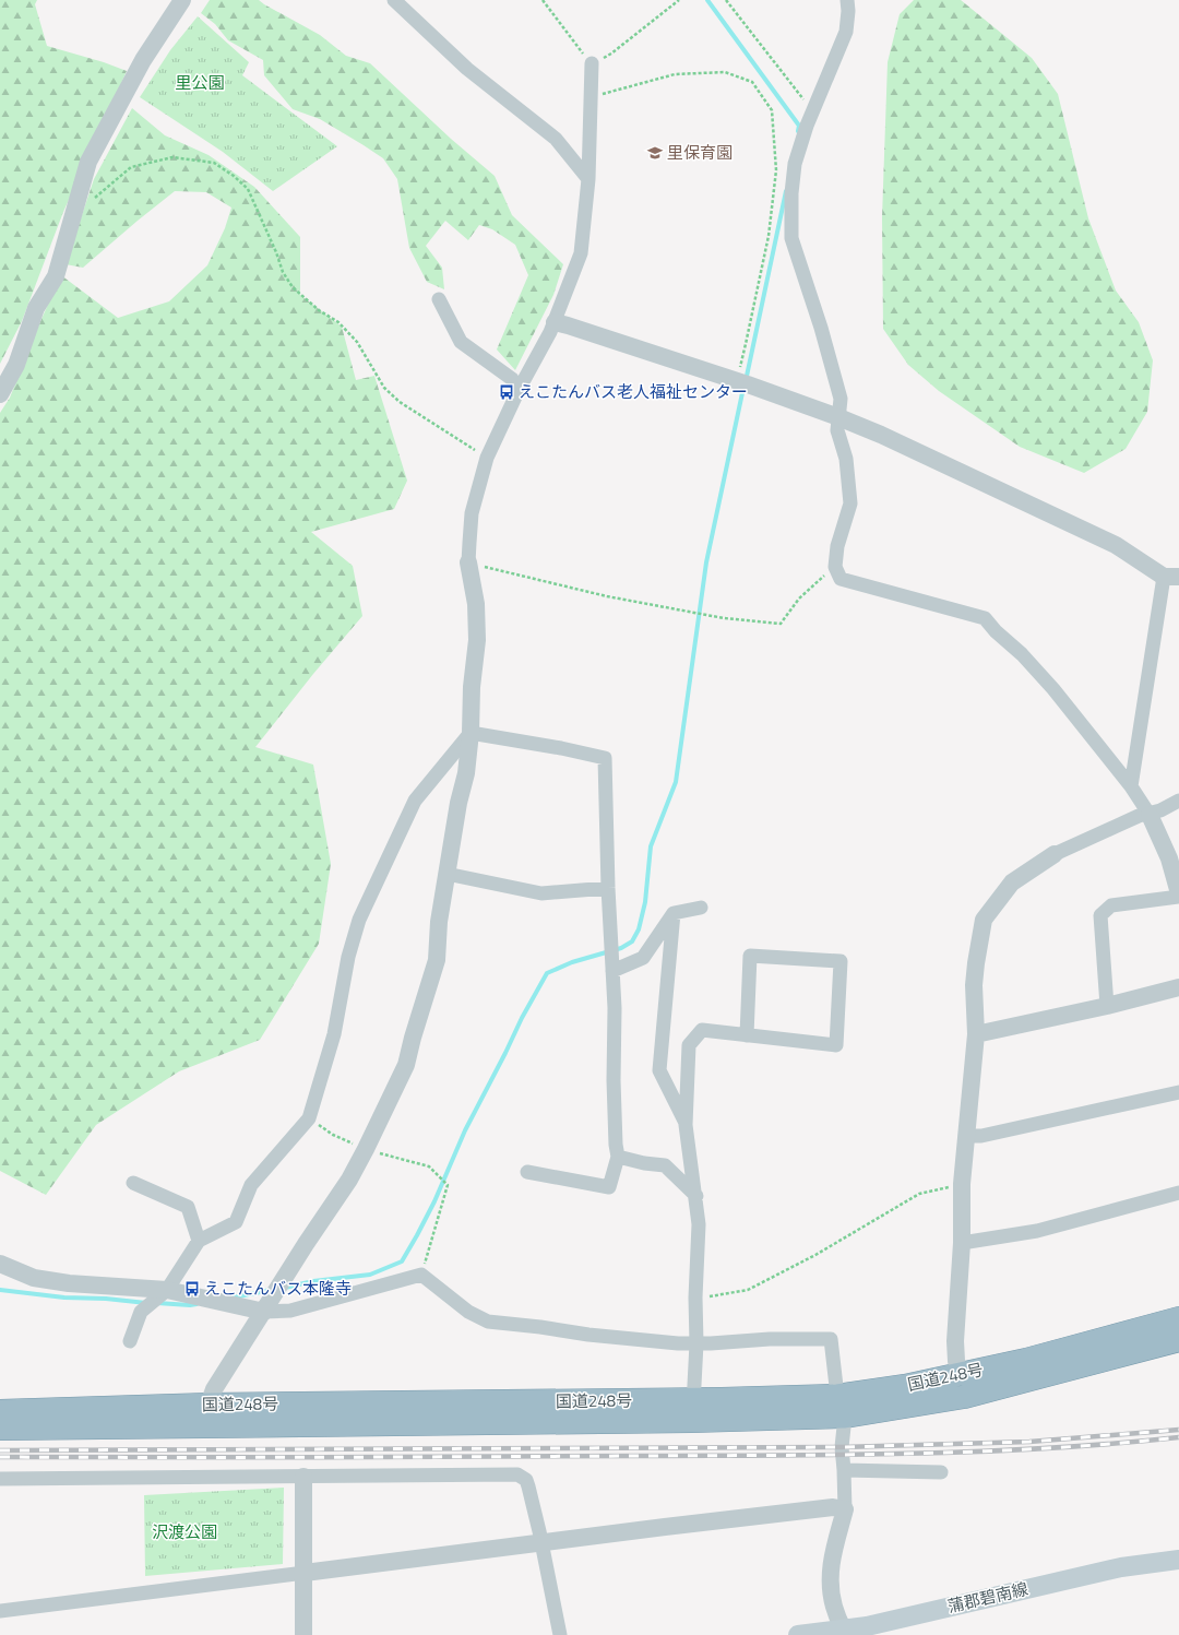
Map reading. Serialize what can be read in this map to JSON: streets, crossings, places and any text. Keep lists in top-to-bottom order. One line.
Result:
{"streets":{"highway":["国道248号"],"main road":["蒲郡碧南線"]},"parks":["里公園","沢渡公園"],"places":{"school or university":["里保育園"],"bus stop":["えこたんバス老人福祉センター","えこたんバス本隆寺"]}}
